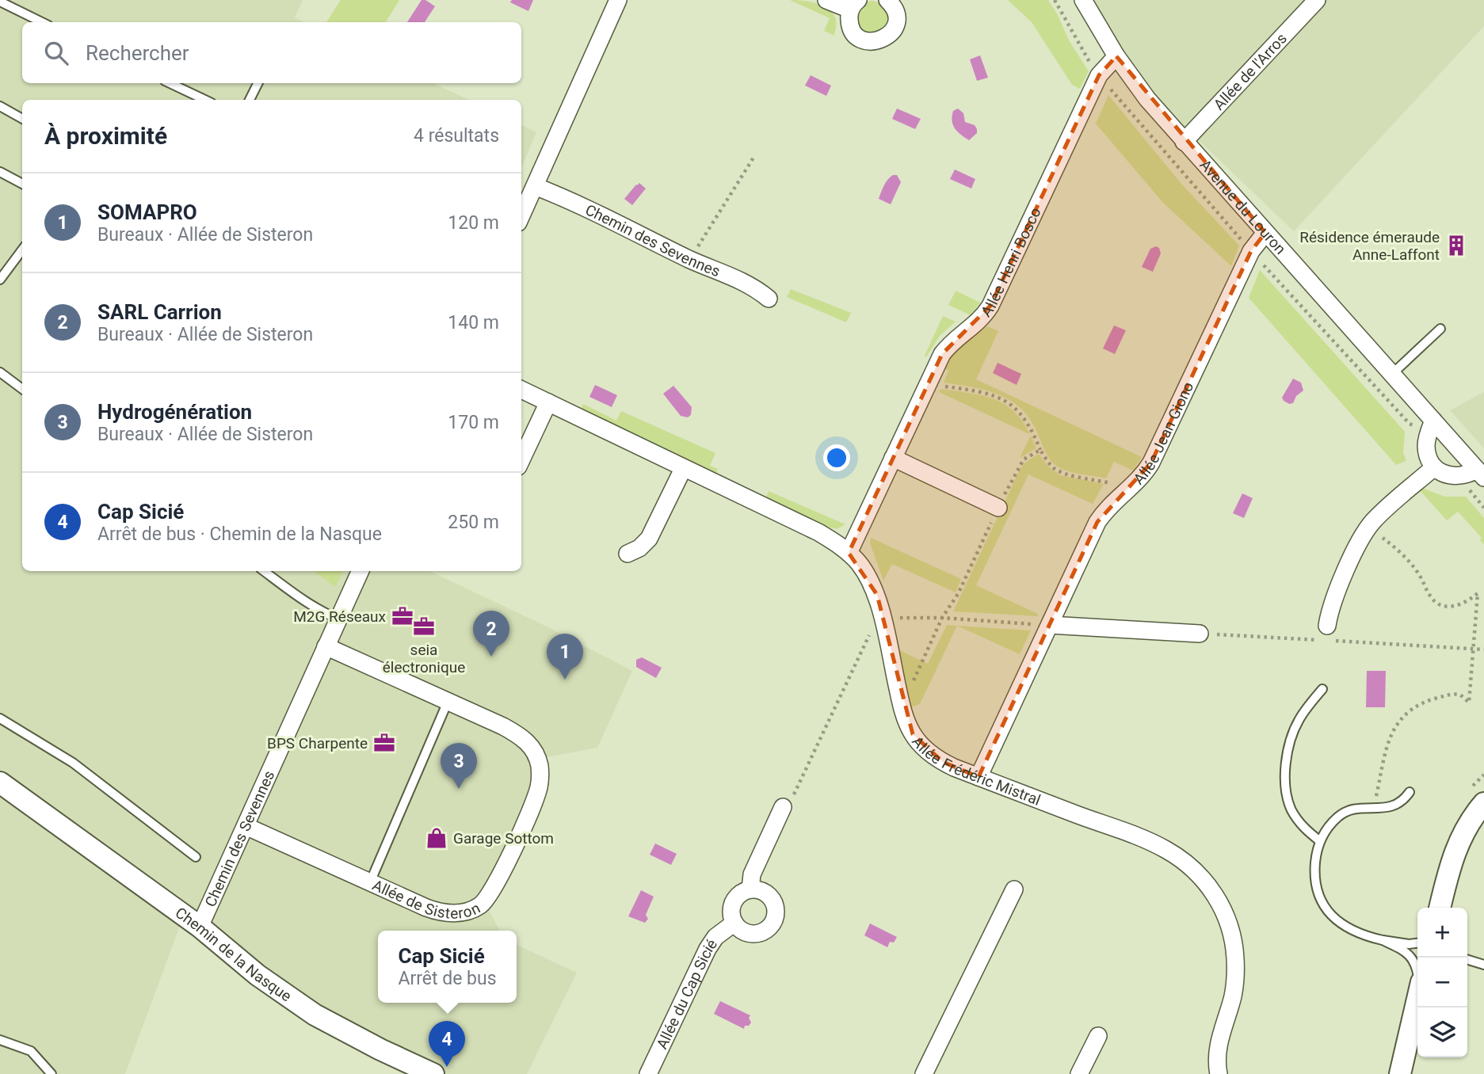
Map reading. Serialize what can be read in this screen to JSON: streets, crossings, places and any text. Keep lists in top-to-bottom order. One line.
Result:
{"streets":{"street":["Allée de l'Arros","Avenue du Louron","Chemin des Sevennes","Allée Henri Bosco","Allée Jean Giono","Allée Frédéric Mistral","Allée de Sisteron","Chemin de la Nasque","Allée du Cap Sicié"]},"crossings":[["Allée de l'Arros","Avenue du Louron"],["Avenue du Louron","Allée Henri Bosco"],["Avenue du Louron","Allée Jean Giono"],["Chemin des Sevennes","Allée de Sisteron"],["Chemin des Sevennes","Chemin de la Nasque"],["Allée Henri Bosco","Allée Frédéric Mistral"],["Allée Jean Giono","Allée Frédéric Mistral"]],"places":{"building":["Résidence émeraude Anne-Laffont"],"office":["M2G Réseaux","seia électronique","BPS Charpente"],"shop":["Garage Sottom"]},"page":{"search":"Rechercher","heading":["À proximité","4 résultats"],"list":[{"mark":"1","name":"SOMAPRO","note":"Bureaux · Allée de Sisteron","value":"120 m"},{"mark":"2","name":"SARL Carrion","note":"Bureaux · Allée de Sisteron","value":"140 m"},{"mark":"3","name":"Hydrogénération","note":"Bureaux · Allée de Sisteron","value":"170 m"},{"mark":"4","name":"Cap Sicié","note":"Arrêt de bus · Chemin de la Nasque","value":"250 m"}],"pins":["2","1","3","4"],"map_buttons":["+","−"],"popup":["Cap Sicié","Arrêt de bus"]}}
